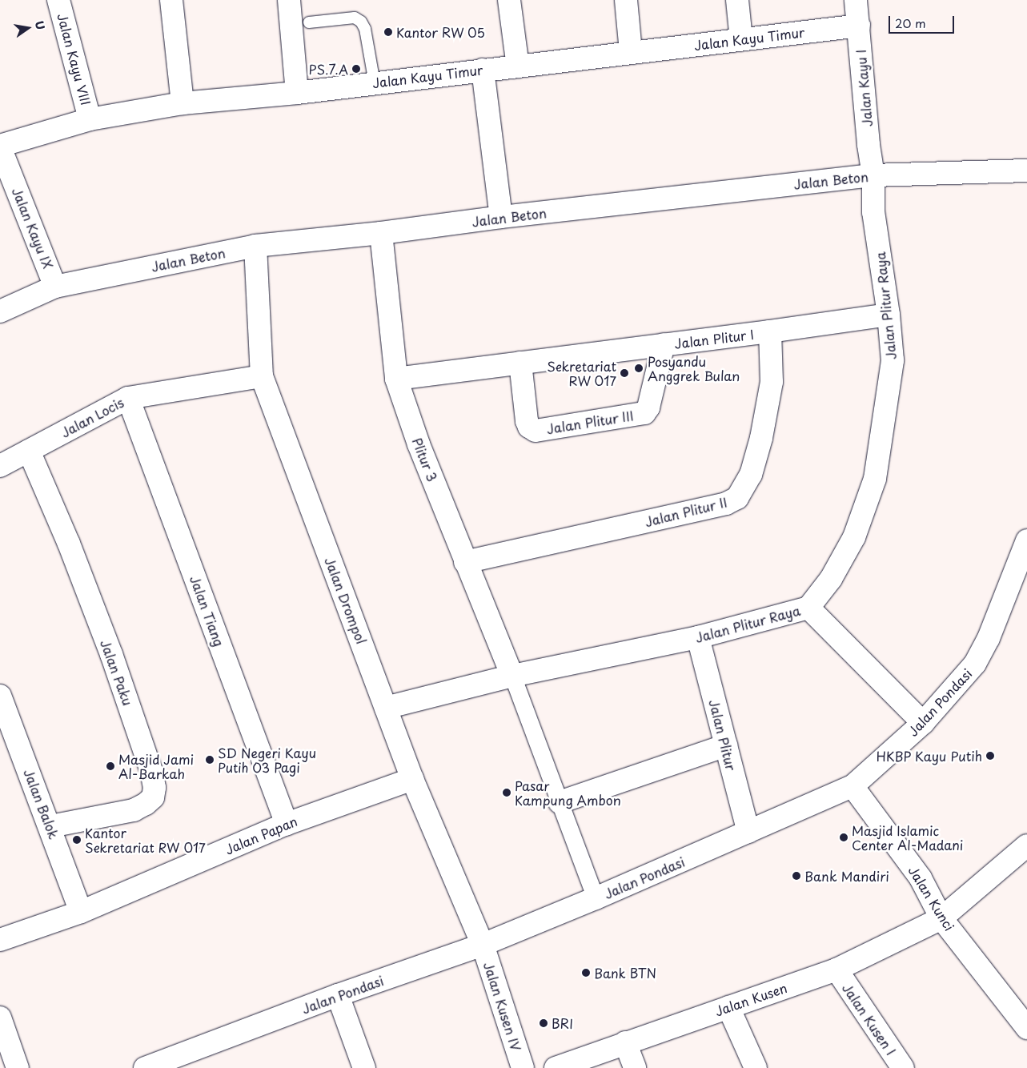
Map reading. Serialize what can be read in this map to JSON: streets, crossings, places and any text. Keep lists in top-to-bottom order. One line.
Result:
{"streets":{"street":["Jalan Kayu Timur","Jalan Kayu VIII","Jalan Kayu I","Jalan Beton","Jalan Kayu IX","Jalan Plitur Raya","Jalan Plitur I","Jalan Locis","Jalan Plitur III","Plitur 3","Jalan Plitur II","Jalan Drompol","Jalan Tiang","Jalan Paku","Jalan Pondasi","Jalan Plitur","Jalan Balok","Jalan Papan","Jalan Kunci","Jalan Kusen","Jalan Kusen IV","Jalan Kusen I"]},"crossings":[["Jalan Kayu Timur","Jalan Kayu VIII"],["Jalan Kayu Timur","Jalan Kayu I"],["Jalan Kayu Timur","Jalan Kayu IX"],["Jalan Kayu I","Jalan Beton"],["Jalan Kayu I","Jalan Plitur Raya"],["Jalan Beton","Jalan Kayu IX"],["Jalan Beton","Jalan Plitur Raya"],["Jalan Beton","Plitur 3"],["Jalan Beton","Jalan Drompol"],["Jalan Plitur Raya","Jalan Plitur I"],["Jalan Plitur Raya","Plitur 3"],["Jalan Plitur Raya","Jalan Drompol"],["Jalan Plitur Raya","Jalan Plitur"],["Jalan Plitur I","Jalan Plitur III"],["Jalan Plitur I","Plitur 3"],["Jalan Plitur I","Jalan Plitur II"],["Jalan Locis","Jalan Drompol"],["Jalan Locis","Jalan Tiang"],["Jalan Locis","Jalan Paku"],["Plitur 3","Jalan Plitur II"],["Jalan Drompol","Jalan Pondasi"],["Jalan Drompol","Jalan Papan"],["Jalan Drompol","Jalan Kusen IV"],["Jalan Tiang","Jalan Papan"],["Jalan Paku","Jalan Balok"],["Jalan Pondasi","Jalan Plitur"],["Jalan Pondasi","Jalan Kunci"],["Jalan Pondasi","Jalan Kusen IV"],["Jalan Balok","Jalan Papan"],["Jalan Kunci","Jalan Kusen"],["Jalan Kusen","Jalan Kusen I"]],"places":["Kantor RW 05","PS.7.A","Posyandu Anggrek Bulan","Sekretariat RW 017","HKBP Kayu Putih","SD Negeri Kayu Putih 03 Pagi","Masjid Jami Al-Barkah","Pasar Kampung Ambon","Masjid Islamic Center Al-Madani","Kantor Sekretariat RW 017","Bank Mandiri","Bank BTN","BRI"],"scale_bar":"20 m","north":"right"}
